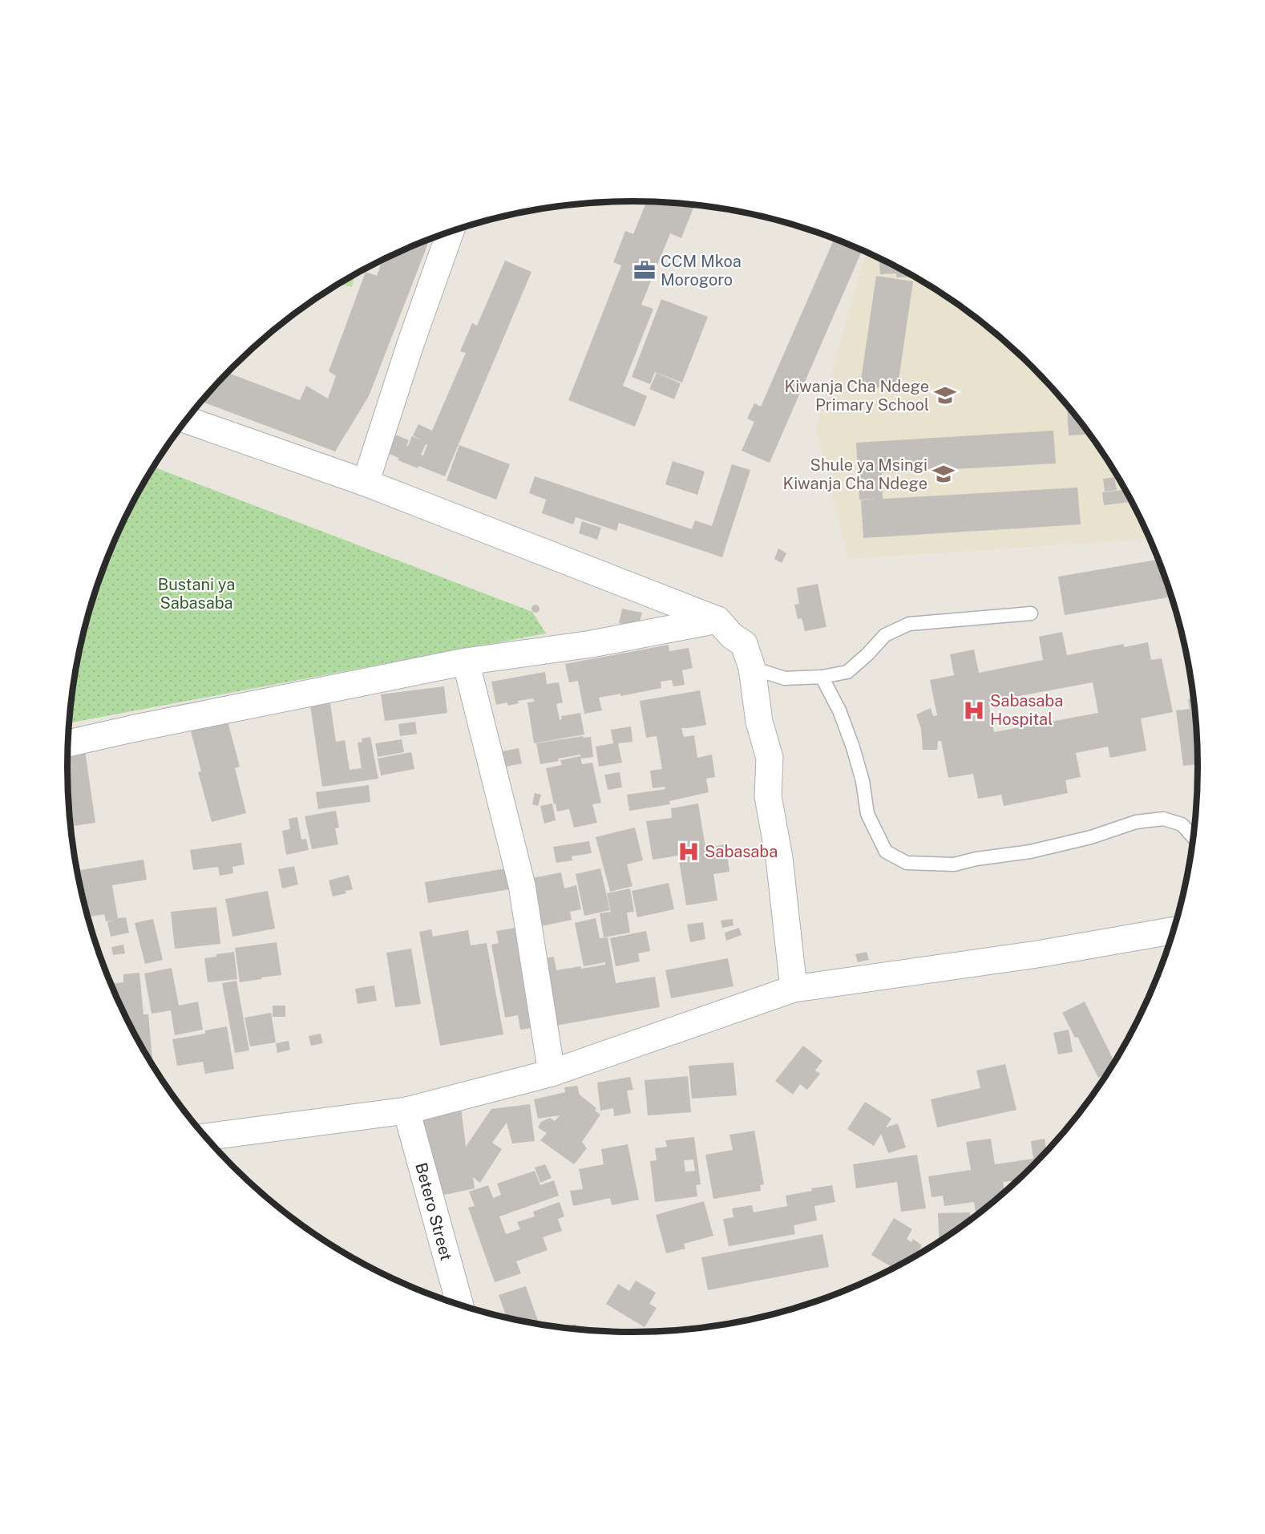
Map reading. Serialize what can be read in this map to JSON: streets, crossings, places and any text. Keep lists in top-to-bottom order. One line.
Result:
{"streets":{"street":["Betero Street"]},"parks":["Bustani ya Sabasaba"],"places":{"office":["CCM Mkoa Morogoro"],"school or university":["Kiwanja Cha Ndege Primary School","Shule ya Msingi Kiwanja Cha Ndege"],"hospital":["Sabasaba Hospital","Sabasaba"]}}
